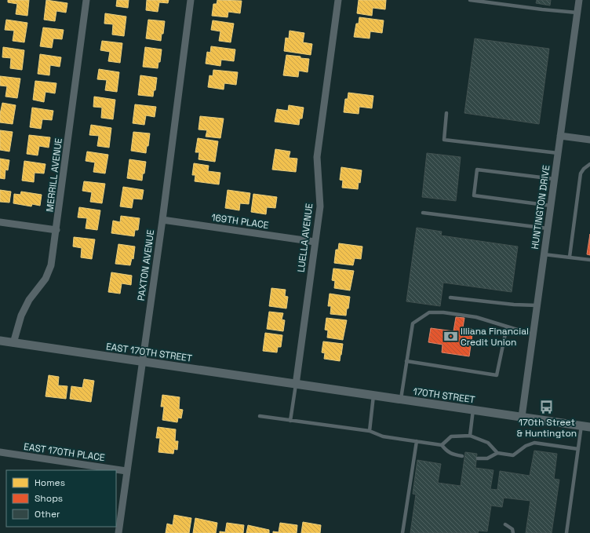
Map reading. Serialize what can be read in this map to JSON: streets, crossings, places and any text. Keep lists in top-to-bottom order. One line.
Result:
{"streets":{"street":["MERRILL AVENUE","HUNTINGTON DRIVE","169TH PLACE","LUELLA AVENUE","PAXTON AVENUE","EAST 170TH STREET","170TH STREET","EAST 170TH PLACE"]},"crossings":[["MERRILL AVENUE","EAST 170TH STREET"],["HUNTINGTON DRIVE","170TH STREET"],["169TH PLACE","LUELLA AVENUE"],["169TH PLACE","PAXTON AVENUE"],["LUELLA AVENUE","EAST 170TH STREET"],["LUELLA AVENUE","170TH STREET"],["PAXTON AVENUE","EAST 170TH STREET"],["PAXTON AVENUE","EAST 170TH PLACE"],["EAST 170TH STREET","170TH STREET"]],"places":{"bank":["Illiana Financial Credit Union"],"bus stop":["170th Street & Huntington"]},"legend":["Homes","Shops","Other"]}
